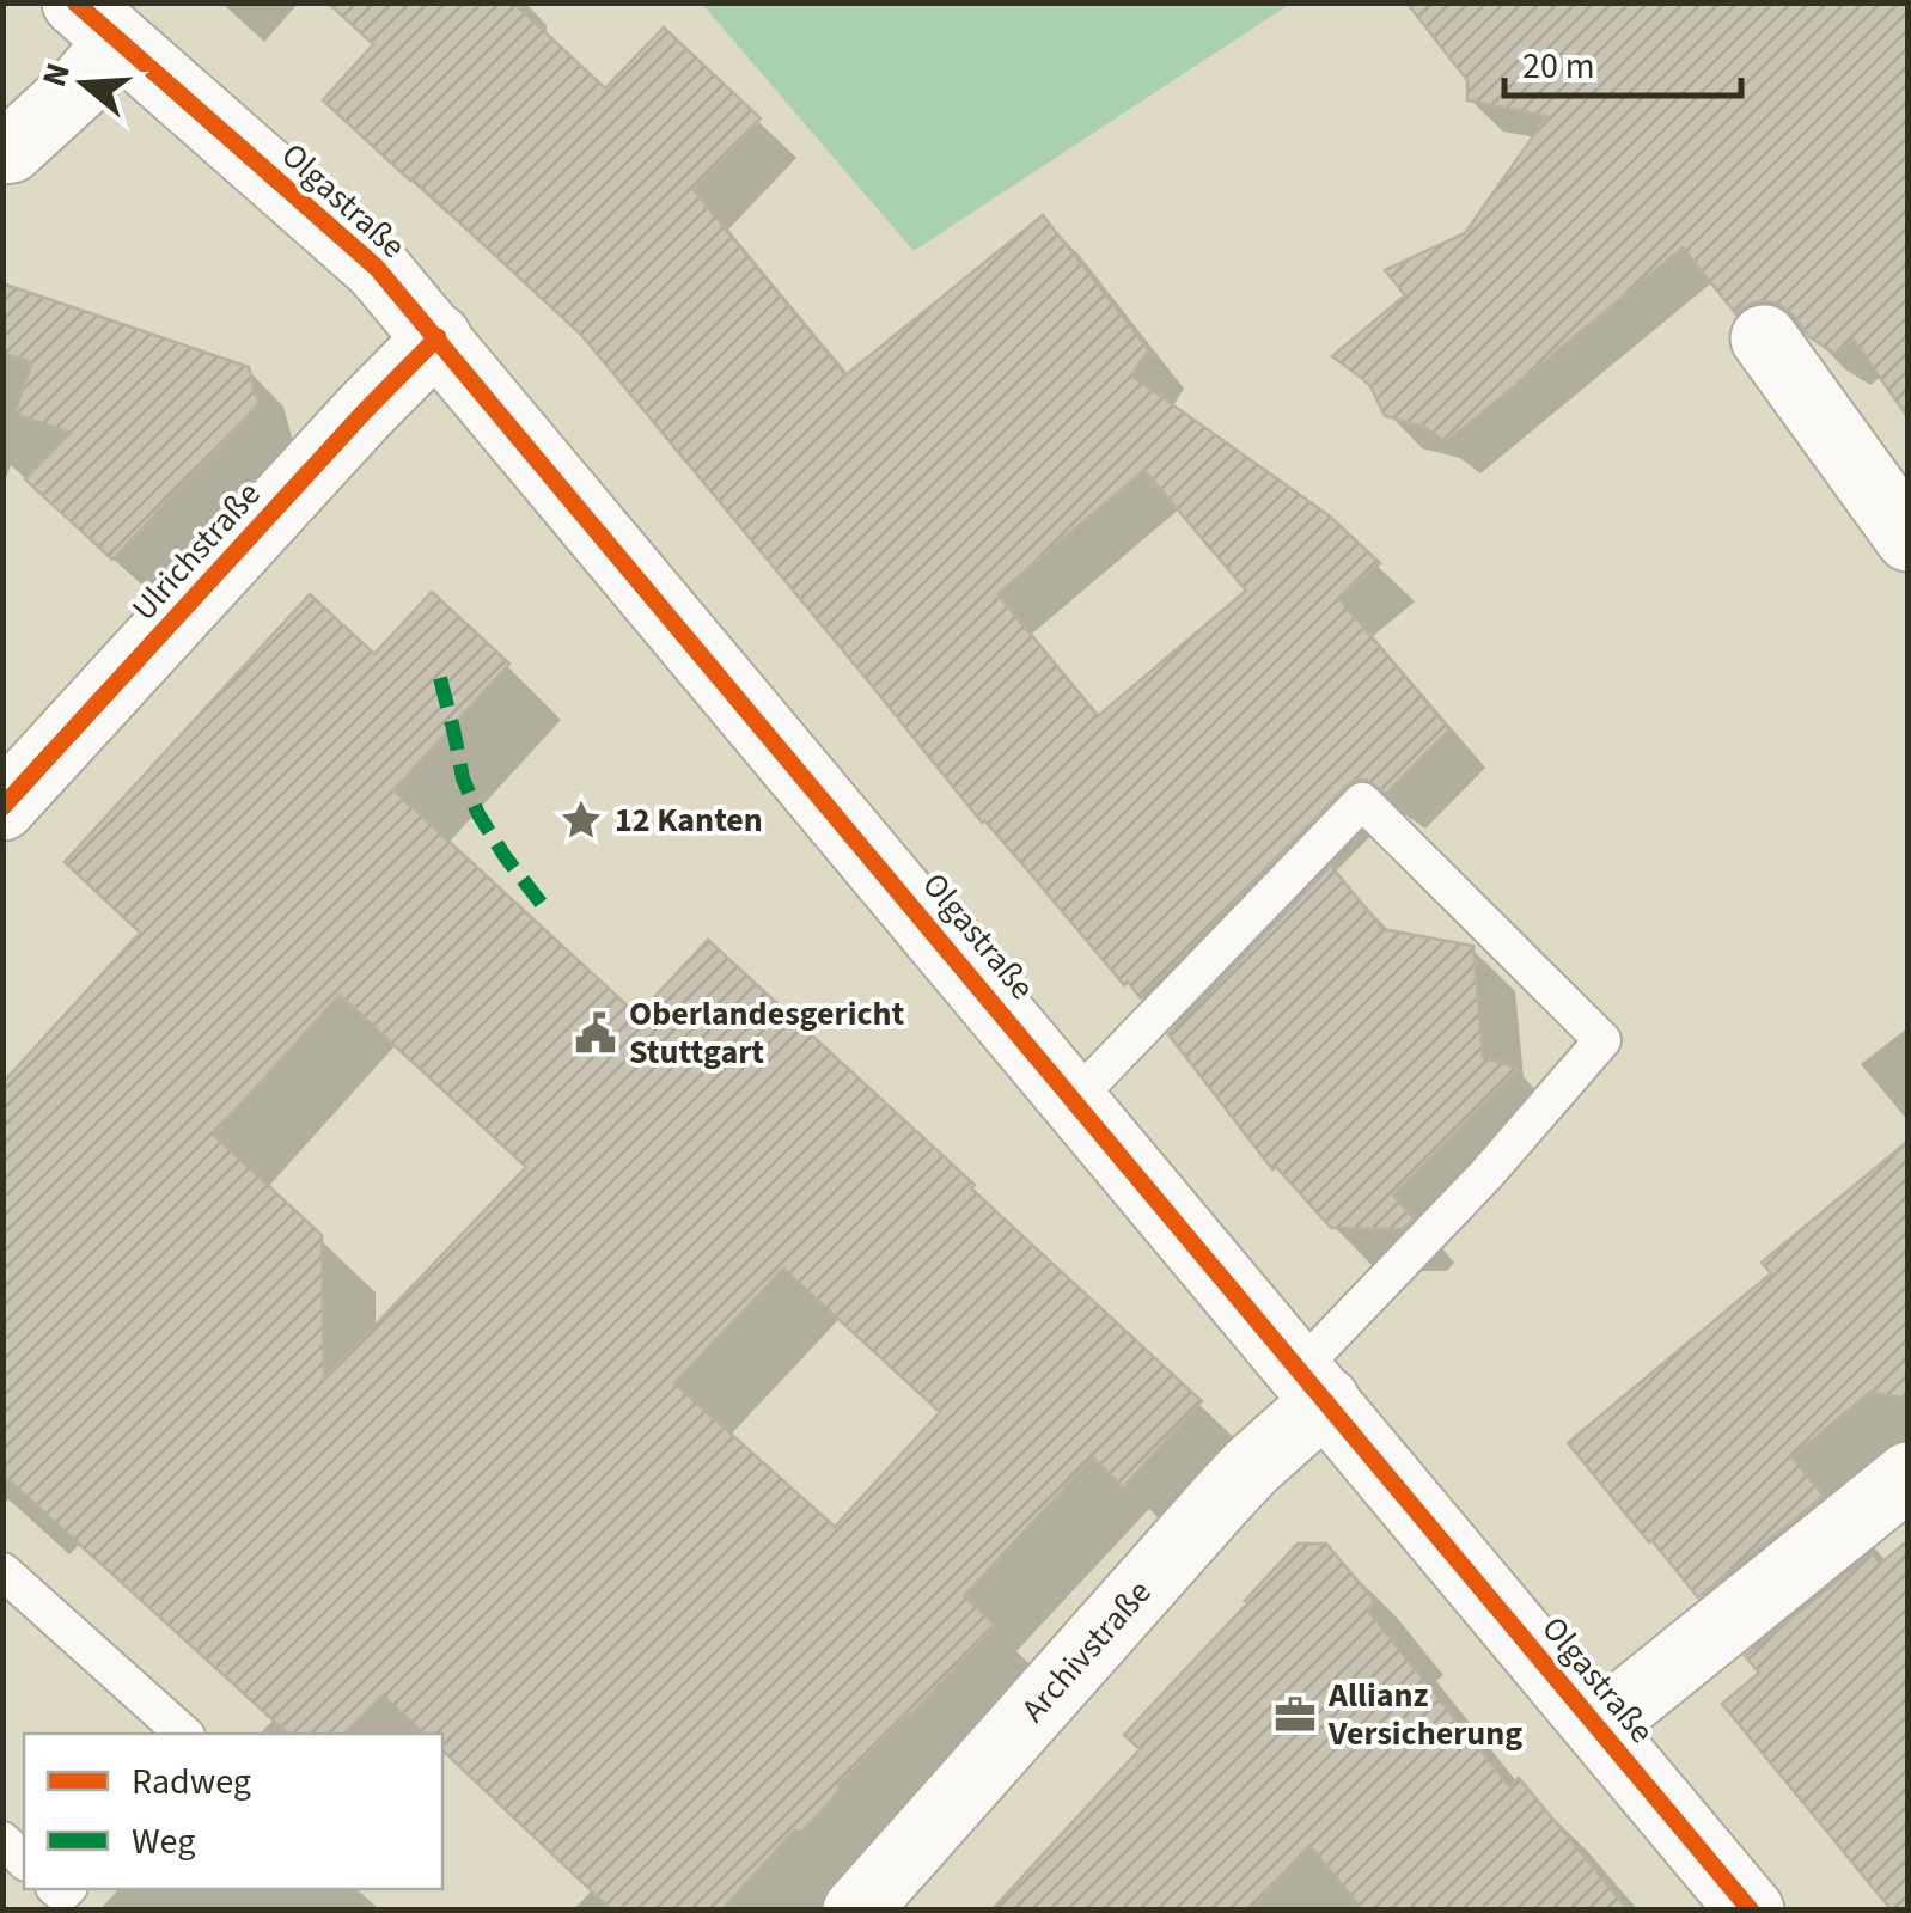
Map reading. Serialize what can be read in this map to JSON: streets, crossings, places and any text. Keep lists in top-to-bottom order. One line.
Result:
{"streets":{"street":["Olgastraße","Ulrichstraße","Archivstraße"]},"crossings":[["Olgastraße","Ulrichstraße"],["Olgastraße","Archivstraße"]],"places":{"place":["12 Kanten"],"public building":["Oberlandesgericht Stuttgart"],"office":["Allianz Versicherung"]},"legend":["Radweg","Weg"],"scale_bar":"20 m","north":"left"}
